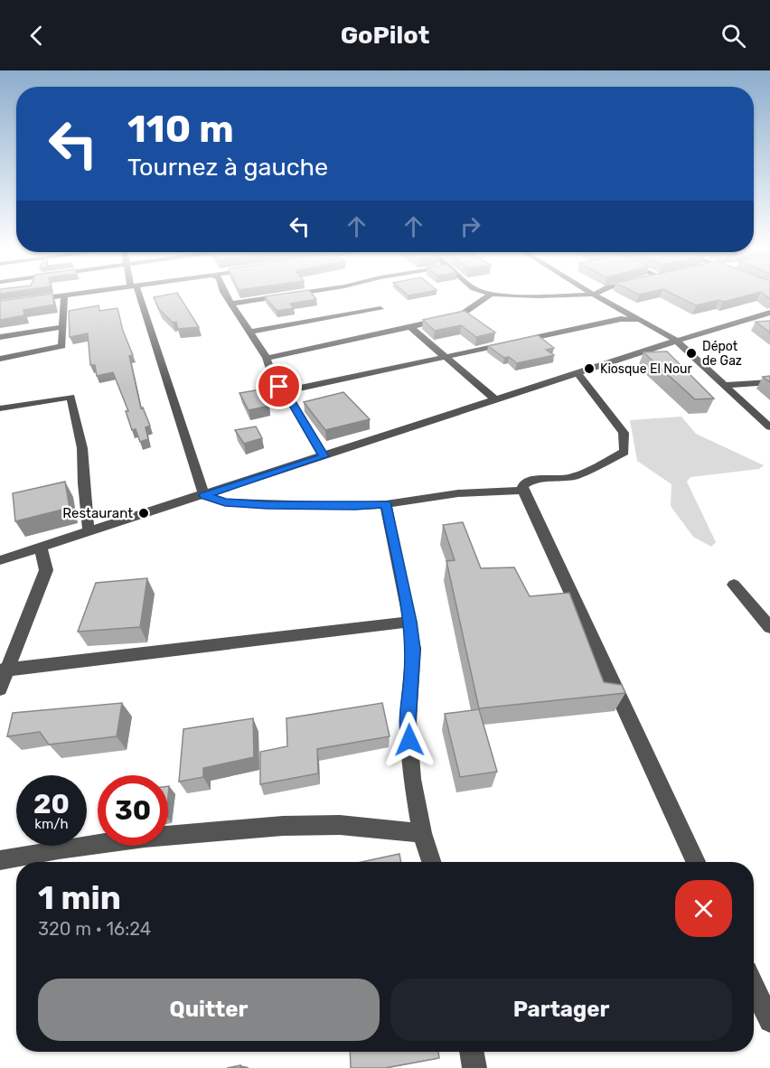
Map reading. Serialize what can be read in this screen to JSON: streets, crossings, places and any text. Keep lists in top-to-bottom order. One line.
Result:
{"places":["Dépot de Gaz","Kiosque El Nour","Restaurant"],"page":{"header":"GoPilot","turn":["110 m","Tournez à gauche"],"speed":"20 km/h","limit":"30","heading":["1 min","320 m · 16:24"],"buttons":["Quitter","Partager"]}}
